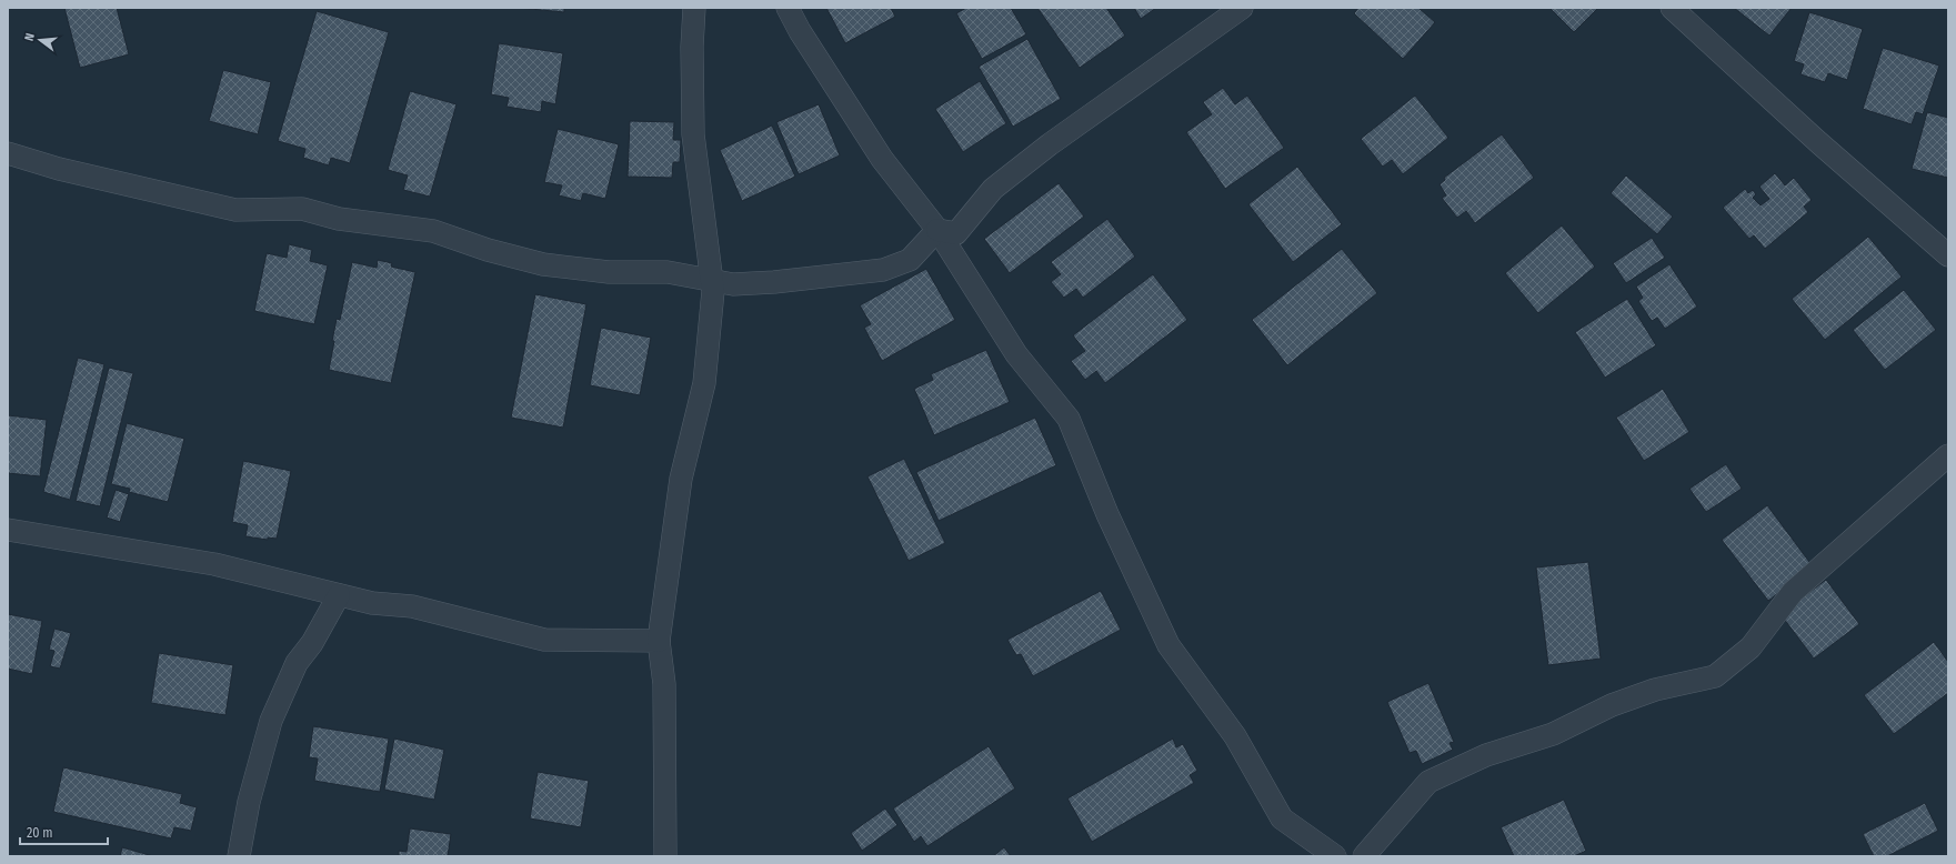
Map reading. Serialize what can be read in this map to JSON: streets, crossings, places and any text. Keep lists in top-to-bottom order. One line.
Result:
{"scale_bar":"20 m","north":"left"}
